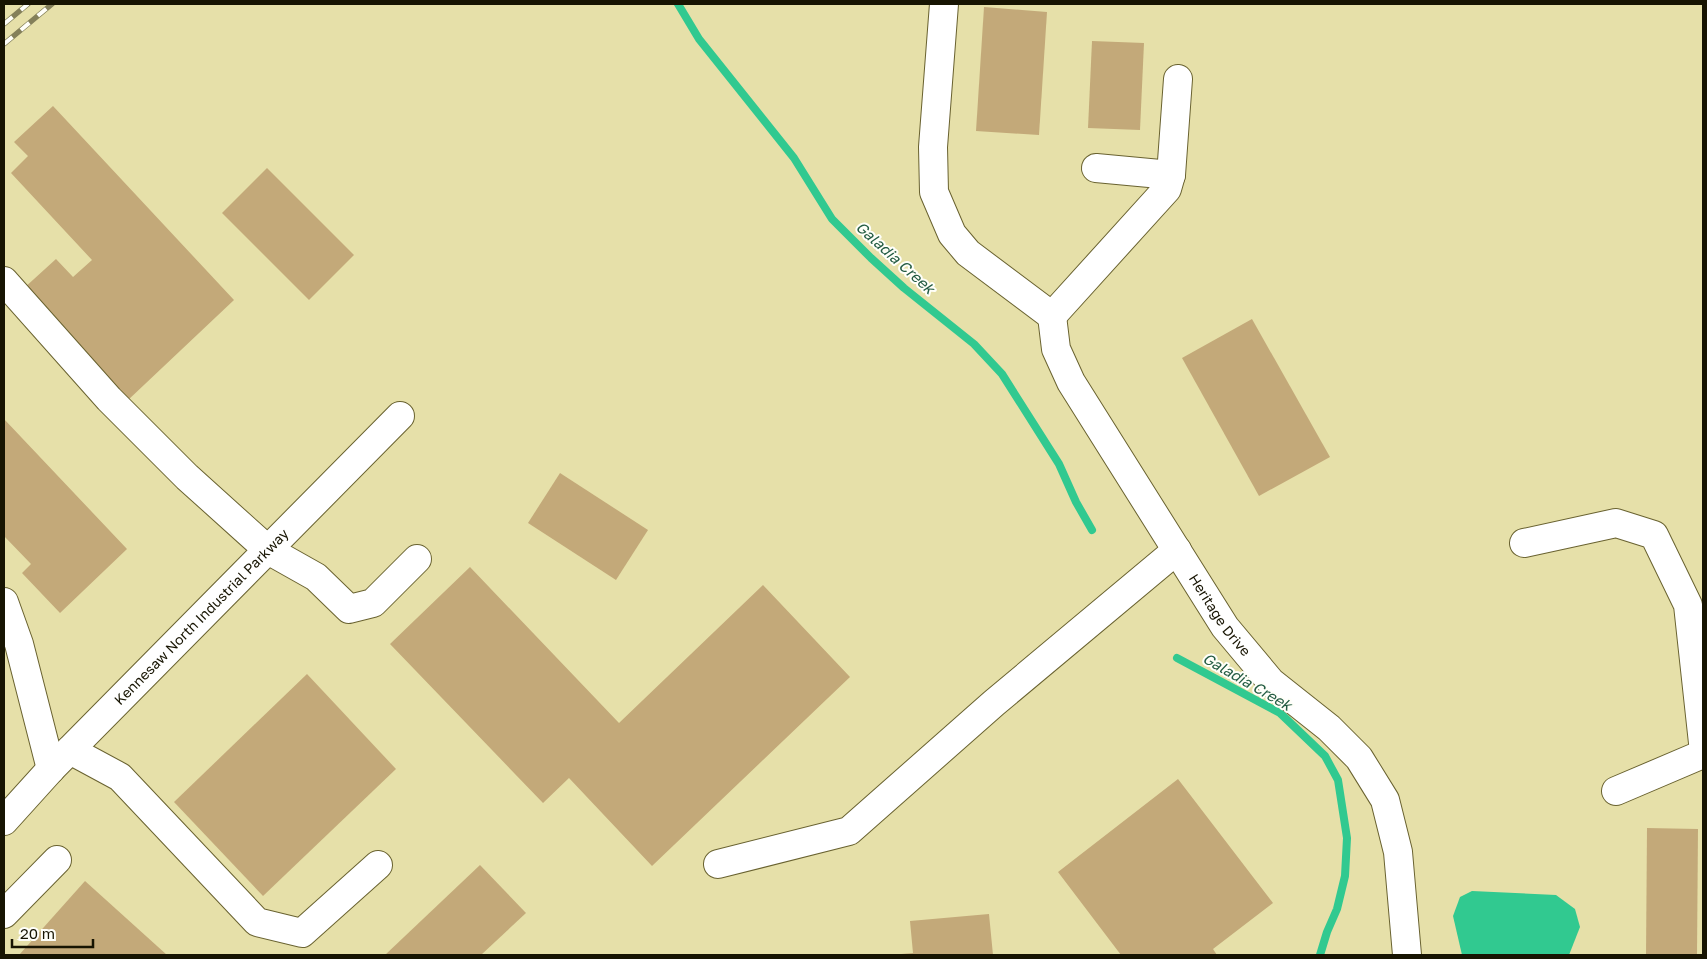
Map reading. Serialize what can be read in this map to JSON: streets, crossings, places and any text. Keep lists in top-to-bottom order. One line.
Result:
{"streets":{"street":["Heritage Drive","Kennesaw North Industrial Parkway"]},"water":["Galadia Creek"],"scale_bar":"20 m"}
